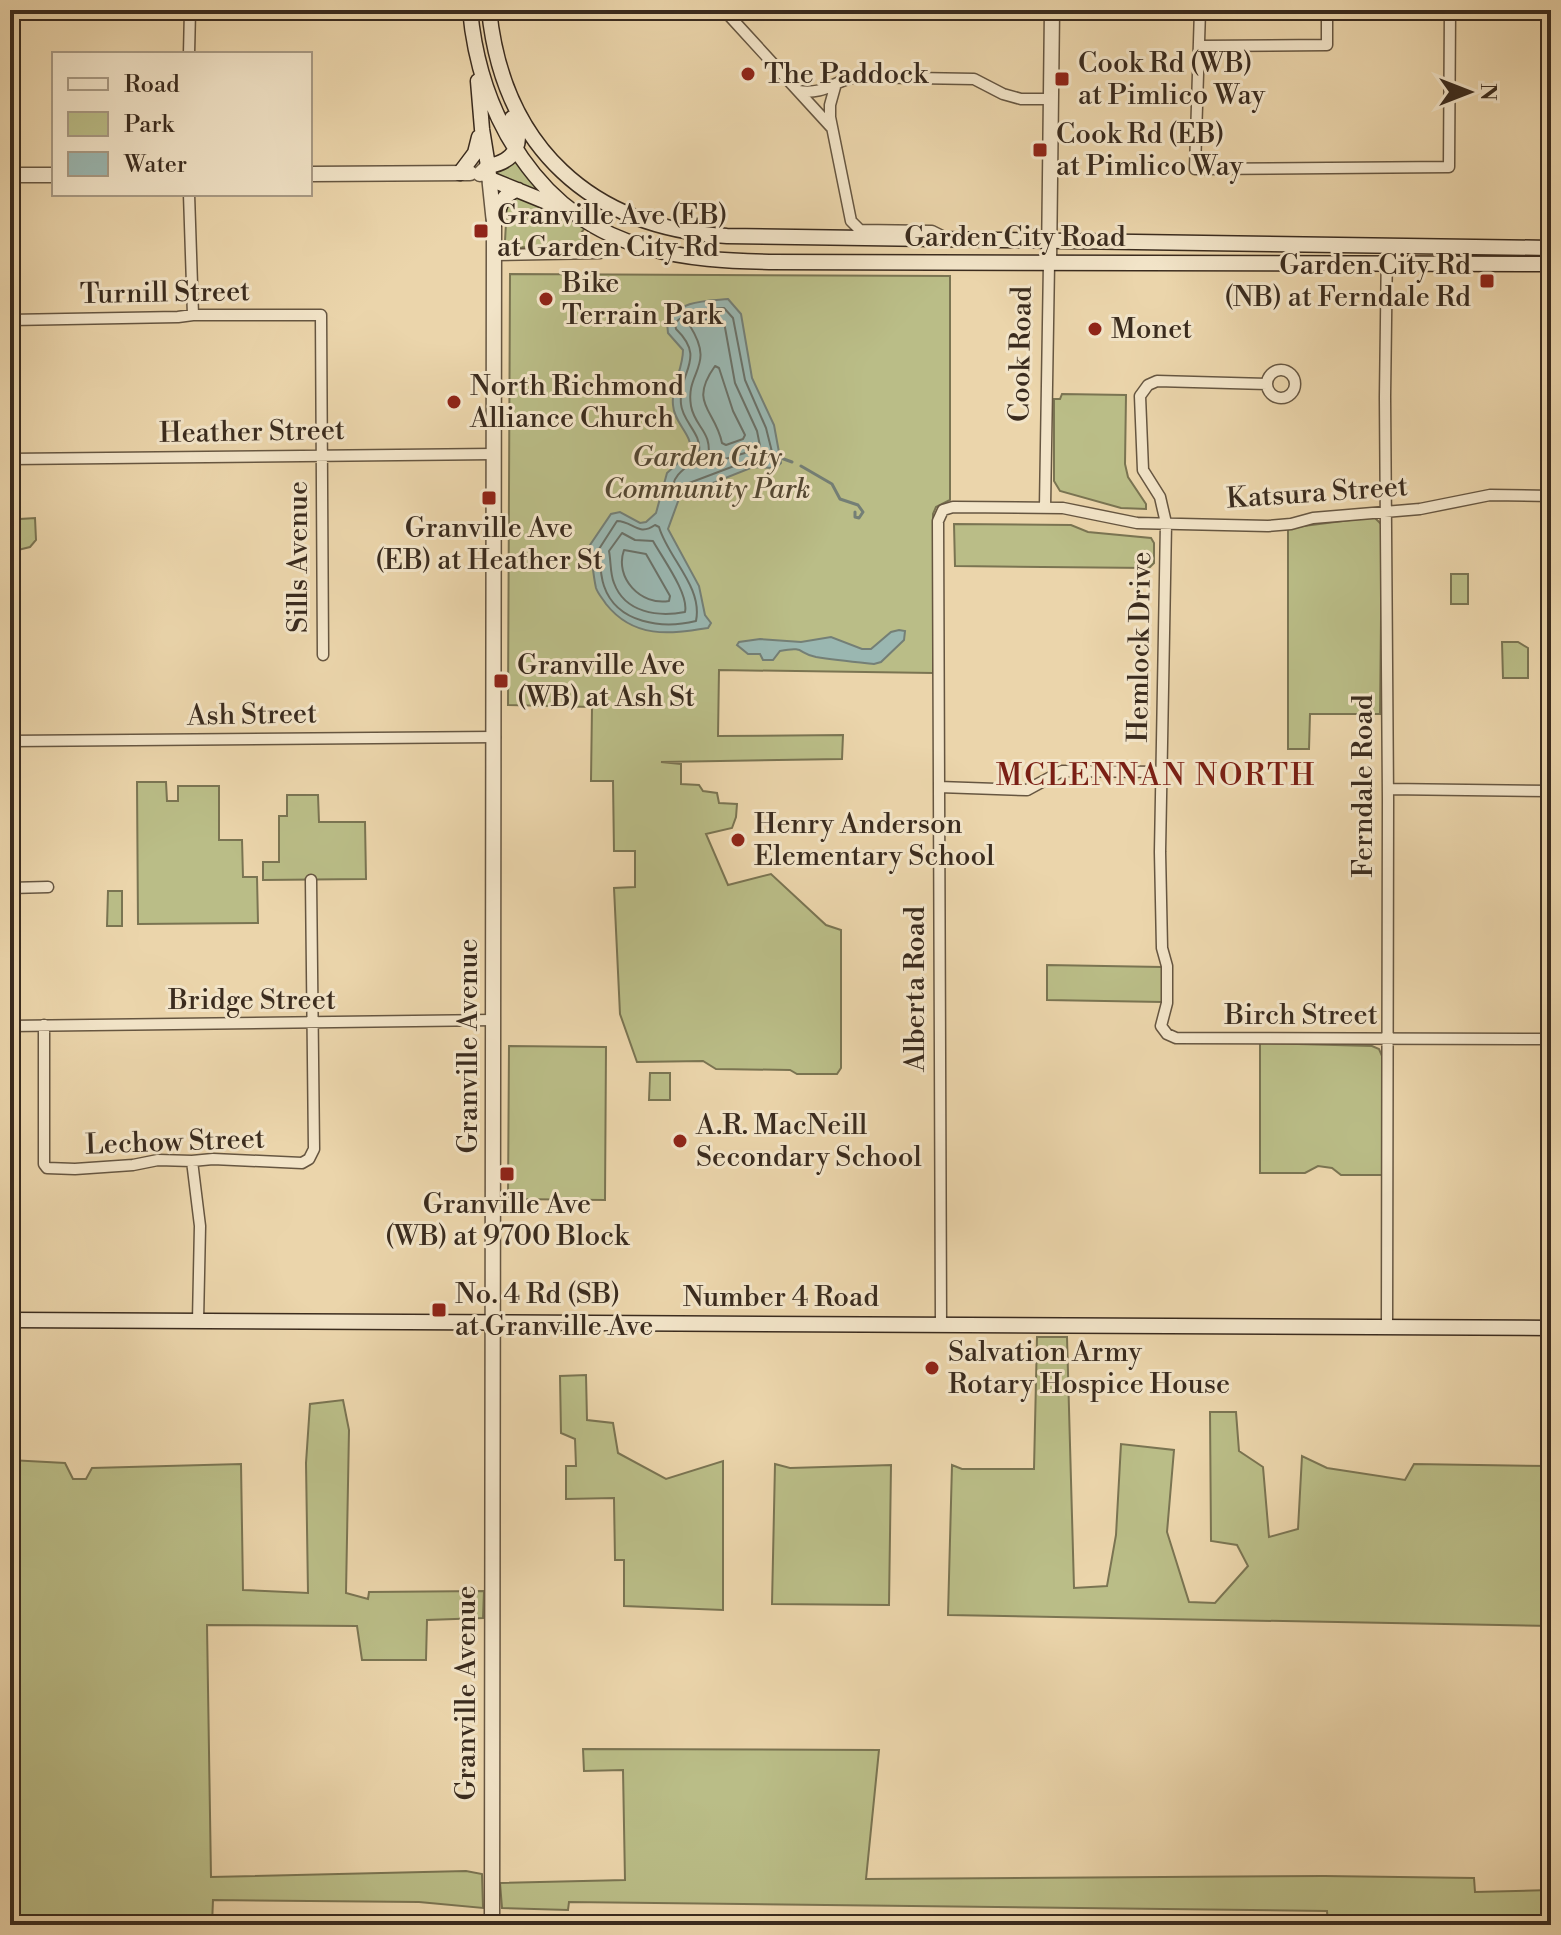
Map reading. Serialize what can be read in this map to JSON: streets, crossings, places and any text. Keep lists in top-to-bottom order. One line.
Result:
{"streets":{"main road":["Garden City Road","Cook Road","Granville Avenue","Number 4 Road"],"street":["Turnill Street","Heather Street","Katsura Street","Sills Avenue","Hemlock Drive","Ash Street","Ferndale Road","Alberta Road","Bridge Street","Birch Street","Lechow Street"]},"crossings":[["Garden City Road","Cook Road"],["Garden City Road","Ferndale Road"],["Turnill Street","Sills Avenue"],["Cook Road","Katsura Street"],["Heather Street","Sills Avenue"],["Heather Street","Granville Avenue"],["Katsura Street","Hemlock Drive"],["Katsura Street","Ferndale Road"],["Katsura Street","Alberta Road"],["Hemlock Drive","Birch Street"],["Ash Street","Granville Avenue"],["Ferndale Road","Birch Street"],["Ferndale Road","Number 4 Road"],["Alberta Road","Number 4 Road"],["Bridge Street","Granville Avenue"],["Bridge Street","Lechow Street"],["Granville Avenue","Number 4 Road"]],"districts":["MCLENNAN NORTH"],"parks":["Garden City Community Park"],"places":{"other":["The Paddock","Bike Terrain Park","Monet","North Richmond Alliance Church","Henry Anderson Elementary School","A.R. MacNeill Secondary School","Salvation Army Rotary Hospice House"],"transit":["Cook Rd (WB) at Pimlico Way","Cook Rd (EB) at Pimlico Way","Granville Ave (EB) at Garden City Rd","Garden City Rd (NB) at Ferndale Rd","Granville Ave (EB) at Heather St","Granville Ave (WB) at Ash St","Granville Ave (WB) at 9700 Block","No. 4 Rd (SB) at Granville Ave"]},"legend":["Road","Park","Water"],"north":"right"}
